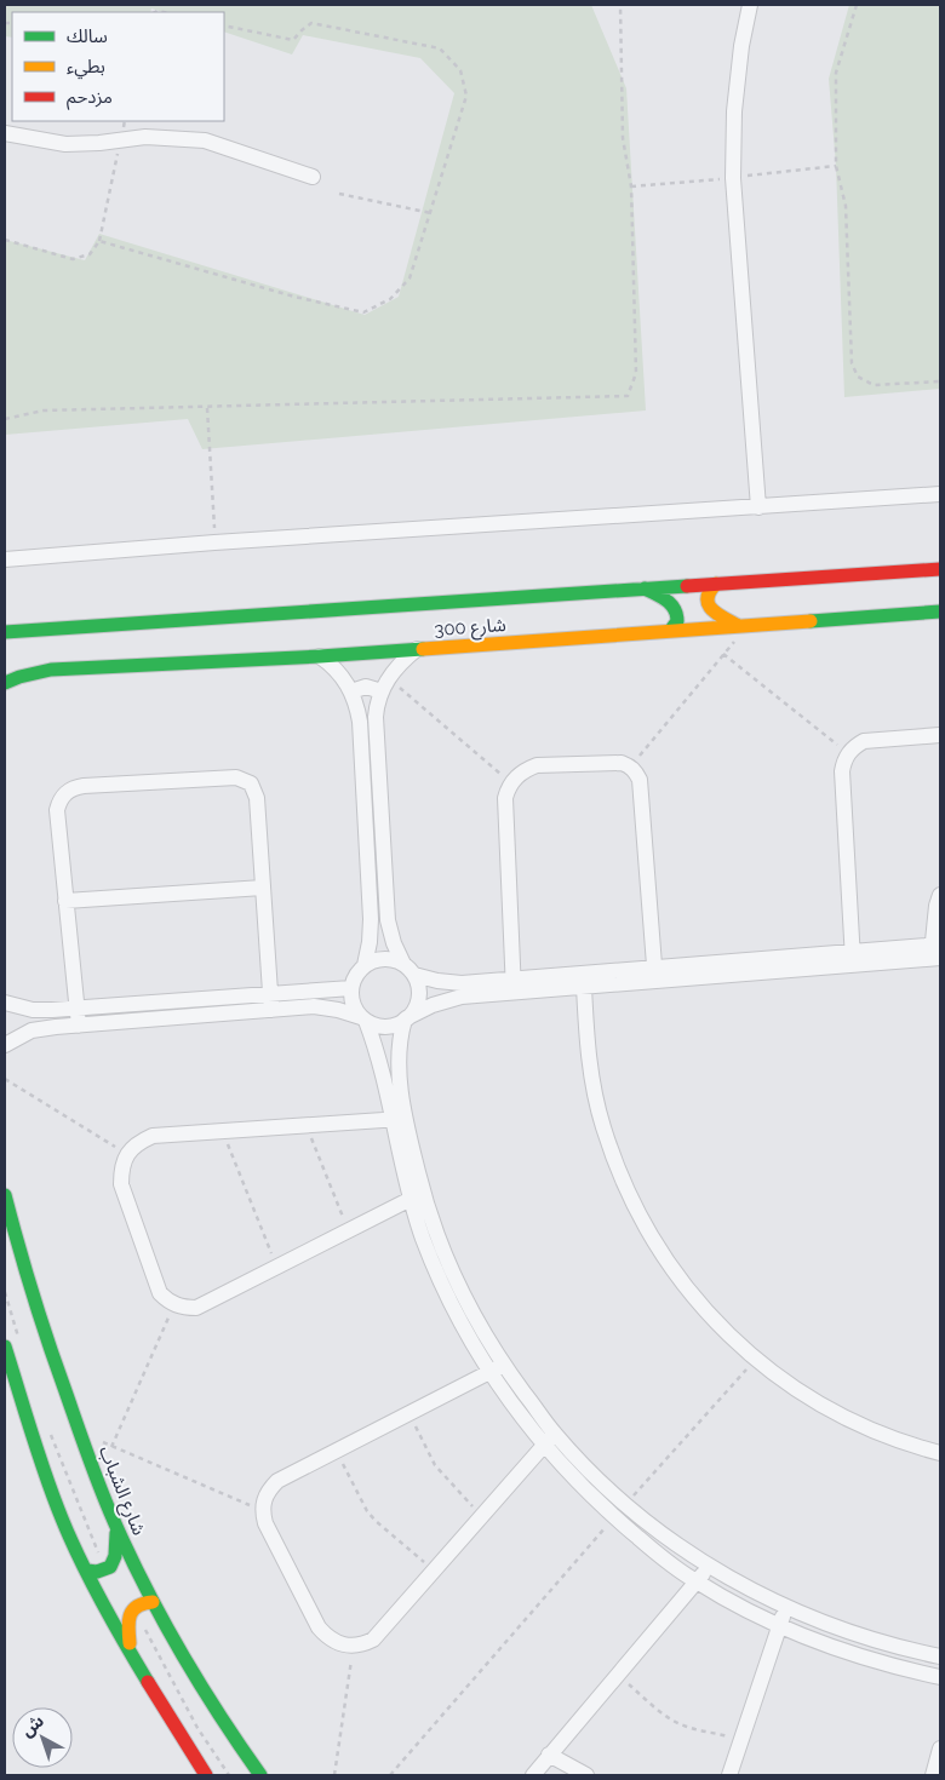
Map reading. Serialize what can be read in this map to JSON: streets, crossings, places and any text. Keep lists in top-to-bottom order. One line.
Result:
{"streets":{"street":["شارع 300","شارع الشباب"]},"legend":["سالك","بطيء","مزدحم"],"north":"top left"}
